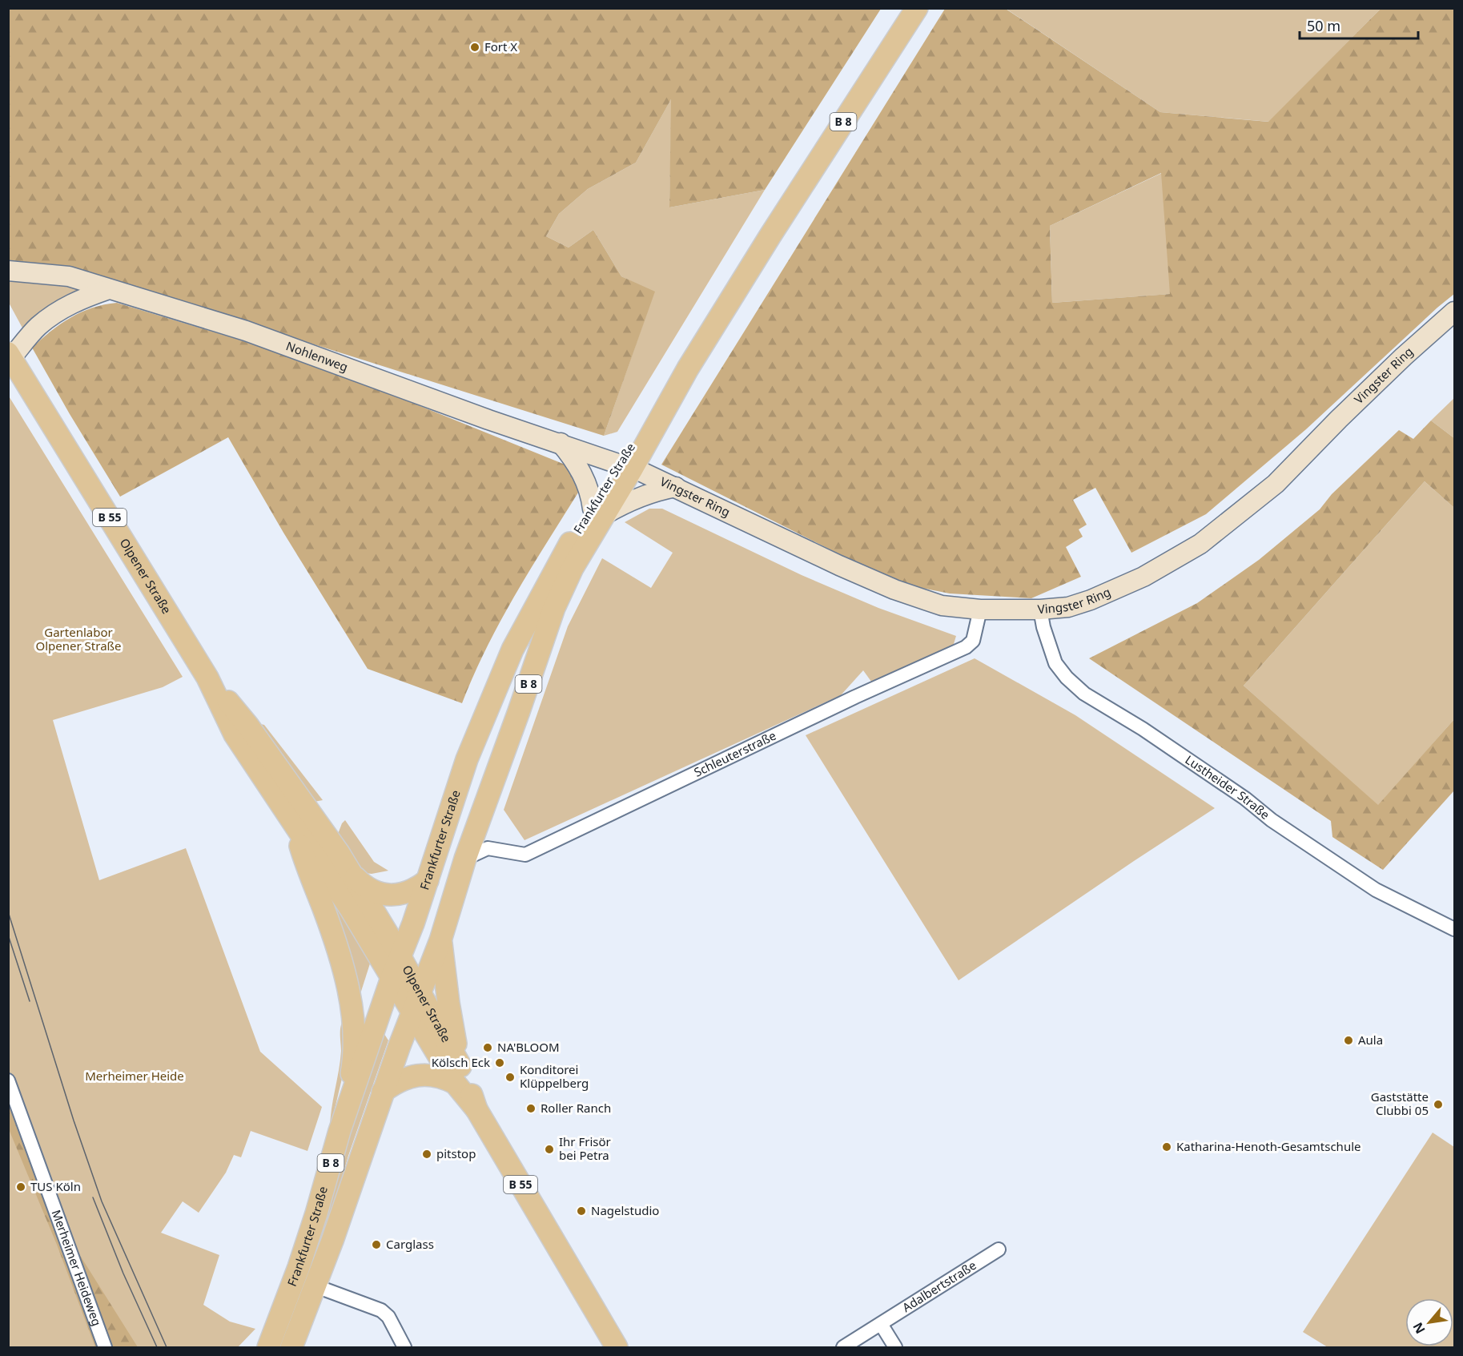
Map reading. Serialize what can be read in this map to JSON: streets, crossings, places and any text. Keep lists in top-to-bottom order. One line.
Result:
{"streets":{"main road":["B 8","Nohlenweg","Vingster Ring","Frankfurter Straße","B 55","Olpener Straße"],"street":["Schleuterstraße","Lustheider Straße","Merheimer Heideweg","Adalbertstraße"]},"crossings":[["Nohlenweg","Vingster Ring"],["Nohlenweg","Frankfurter Straße"],["Vingster Ring","Frankfurter Straße"],["Vingster Ring","Schleuterstraße"],["Vingster Ring","Lustheider Straße"],["Frankfurter Straße","B 55"],["Frankfurter Straße","Olpener Straße"],["Frankfurter Straße","Schleuterstraße"],["B 55","Olpener Straße"]],"parks":["Gartenlabor Olpener Straße","Merheimer Heide"],"places":["Fort X","Aula","NA'BLOOM","Kölsch Eck","Konditorei Klüppelberg","Gaststätte Clubbi 05","Roller Ranch","Katharina-Henoth-Gesamtschule","Ihr Frisör bei Petra","pitstop","TUS Köln","Nagelstudio","Carglass"],"scale_bar":"50 m","north":"bottom left"}
